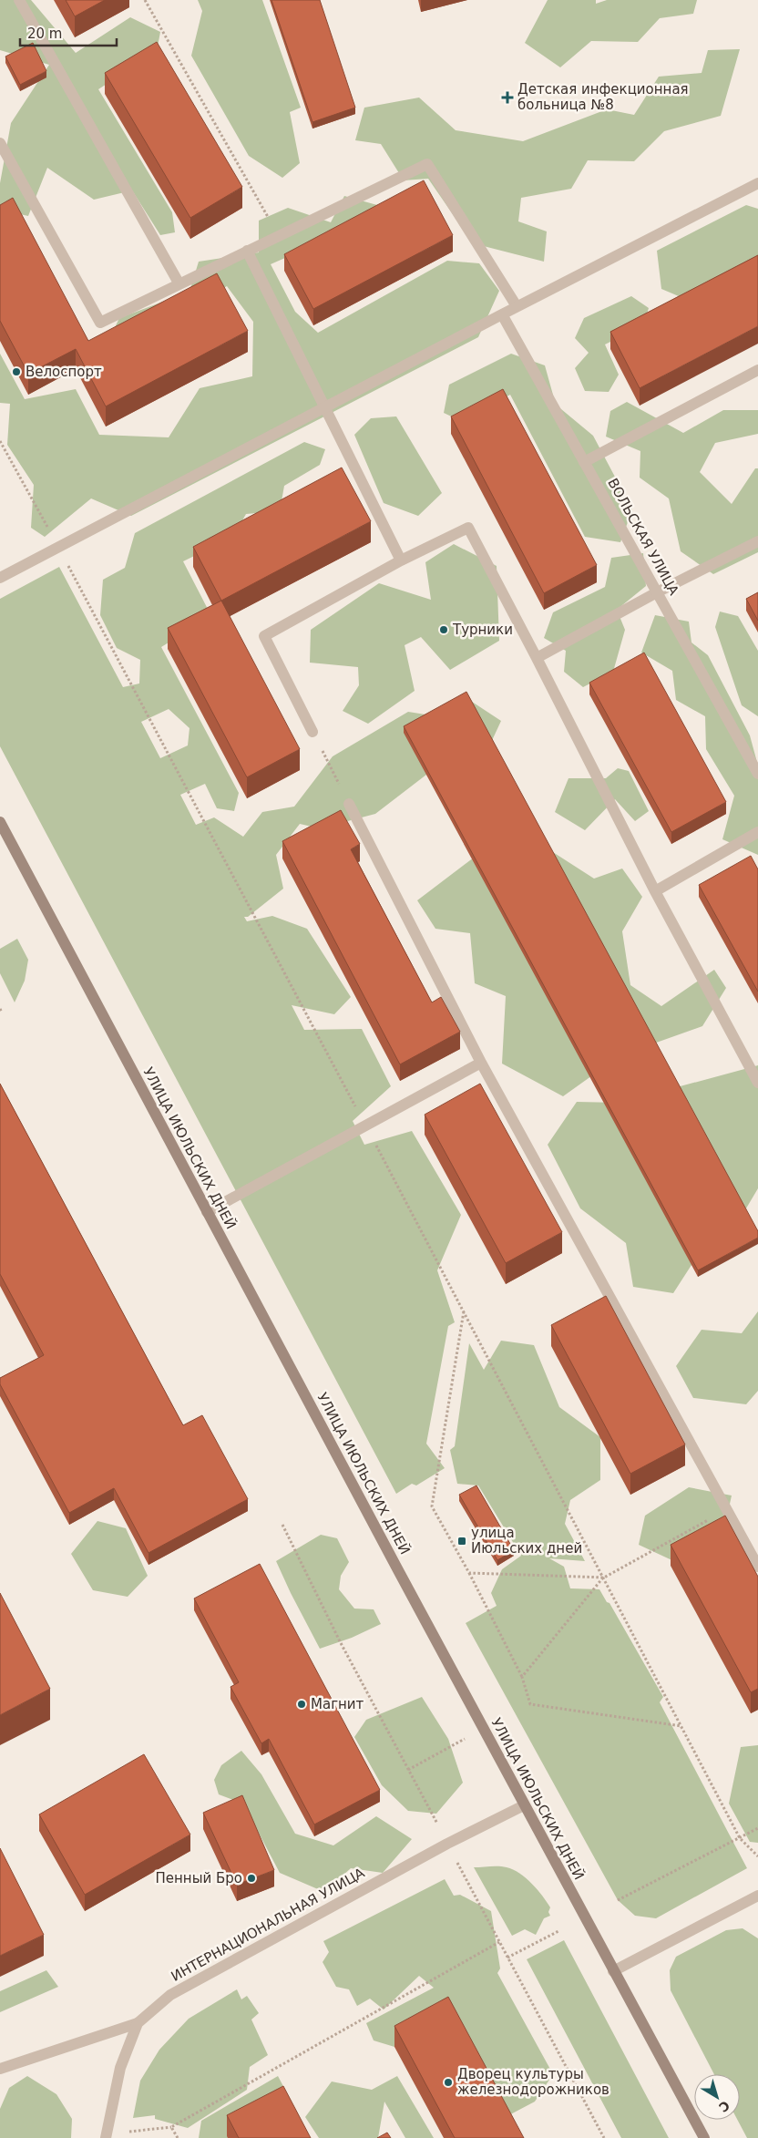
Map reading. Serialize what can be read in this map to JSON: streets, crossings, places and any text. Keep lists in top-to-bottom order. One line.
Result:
{"streets":{"street":["ВОЛЬСКАЯ УЛИЦА","УЛИЦА ИЮЛЬСКИХ ДНЕЙ","ИНТЕРНАЦИОНАЛЬНАЯ УЛИЦА"]},"crossings":[["УЛИЦА ИЮЛЬСКИХ ДНЕЙ","ИНТЕРНАЦИОНАЛЬНАЯ УЛИЦА"]],"places":{"health":["Детская инфекционная больница №8"],"other":["Велоспорт","Турники","Магнит","Пенный Бро","Дворец культуры железнодорожников"],"transit":["улица Июльских дней"]},"scale_bar":"20 m","north":"bottom right"}
